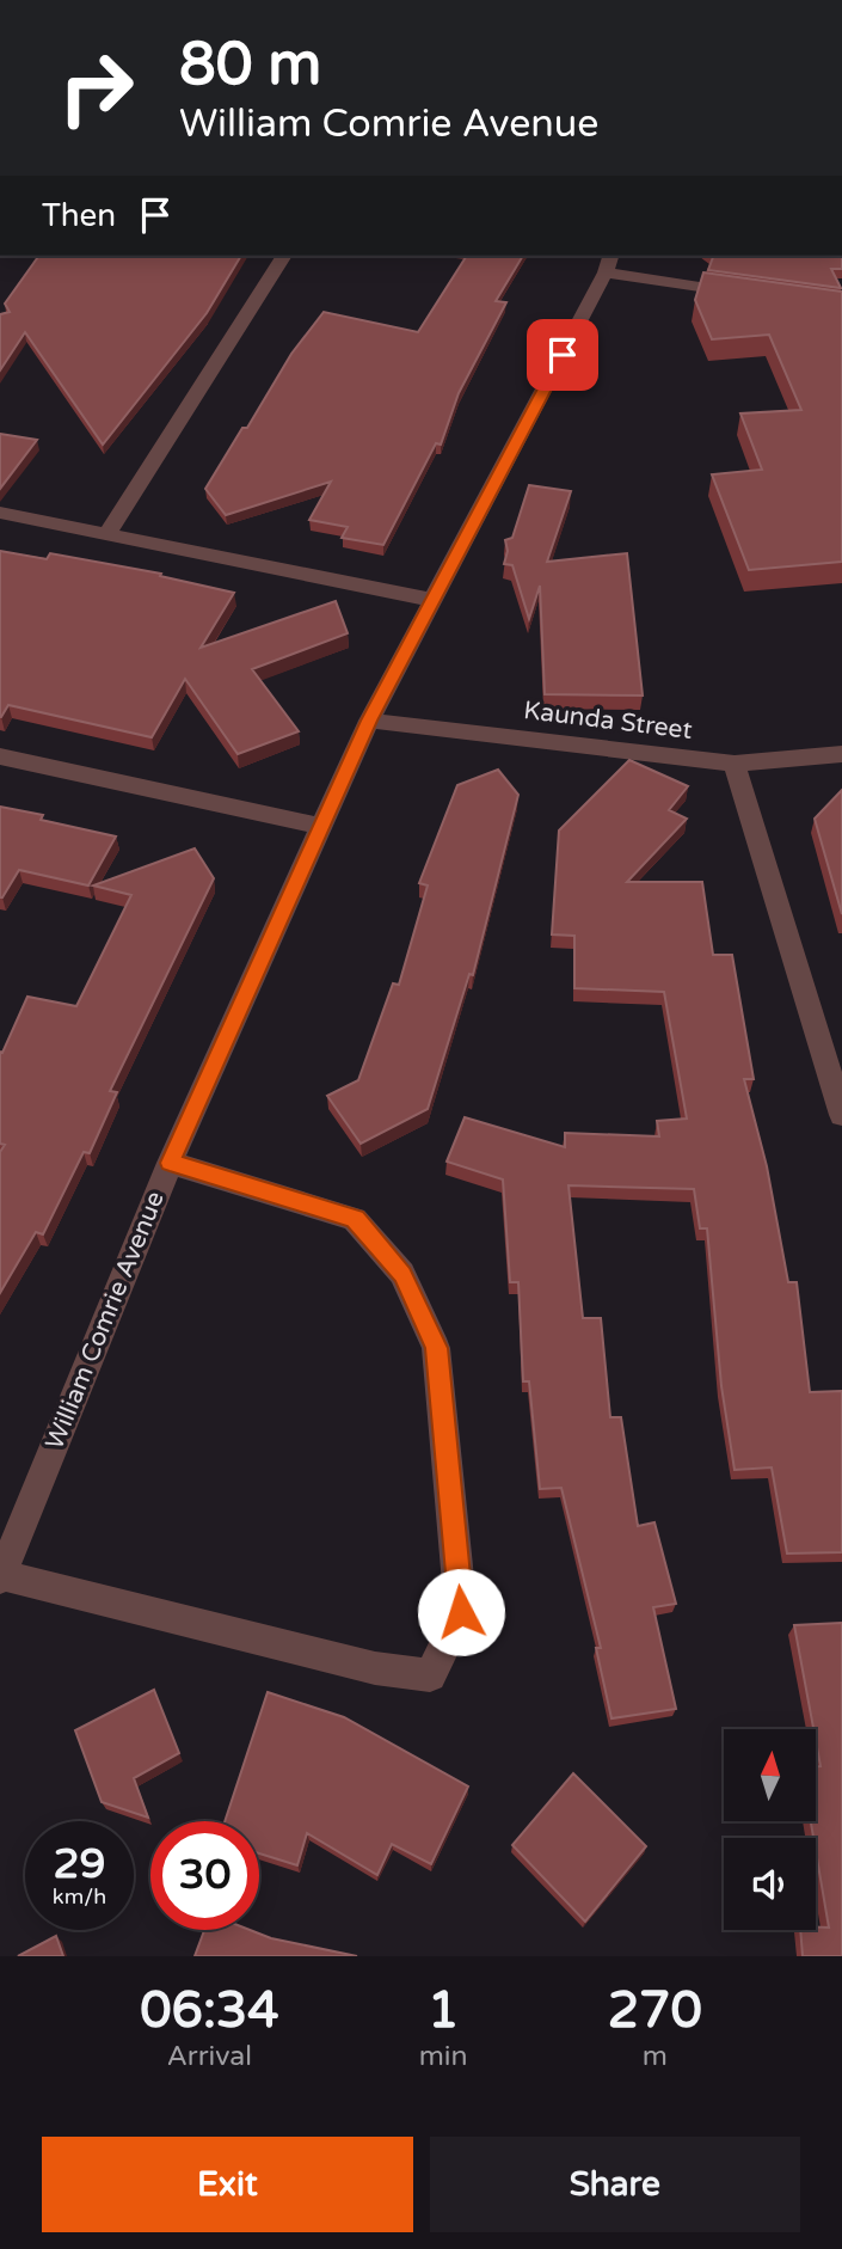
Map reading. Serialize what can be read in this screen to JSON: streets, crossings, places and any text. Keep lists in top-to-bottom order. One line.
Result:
{"streets":{"street":["Kaunda Street","William Comrie Avenue"]},"crossings":[["Kaunda Street","William Comrie Avenue"]],"north":"top","page":{"turn":["80 m","William Comrie Avenue"],"then":"Then","speed":"29 km/h","limit":"30","eta":["06:34","Arrival","1","min","270","m"],"buttons":["Exit","Share"]}}
